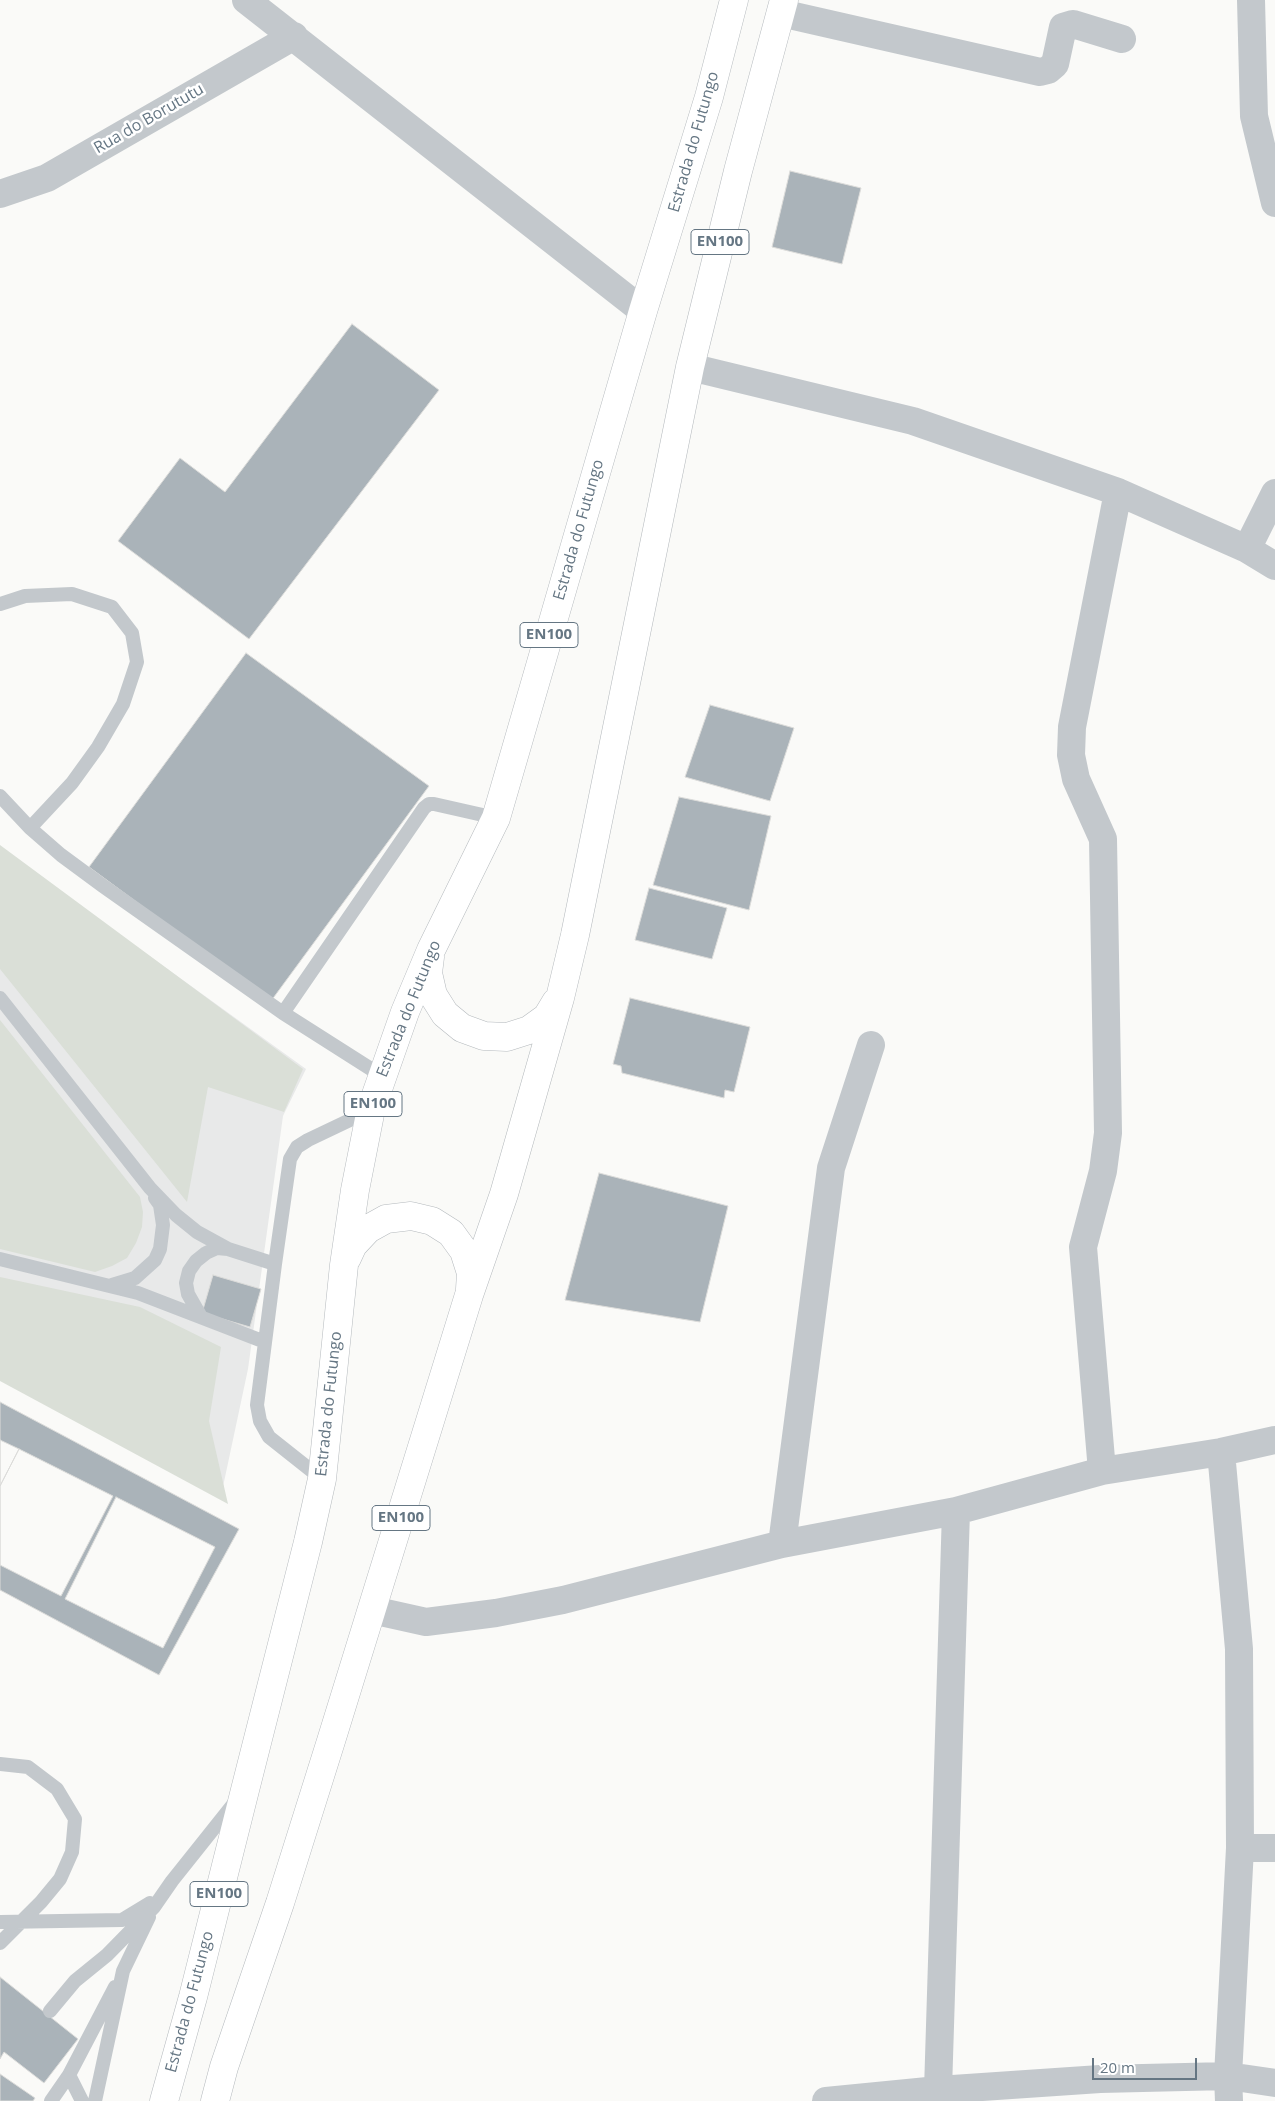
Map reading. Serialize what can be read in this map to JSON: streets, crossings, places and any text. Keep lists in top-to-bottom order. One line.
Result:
{"streets":{"highway":["Estrada do Futungo","EN100"],"street":["Rua do Borututu"]},"scale_bar":"20 m"}
